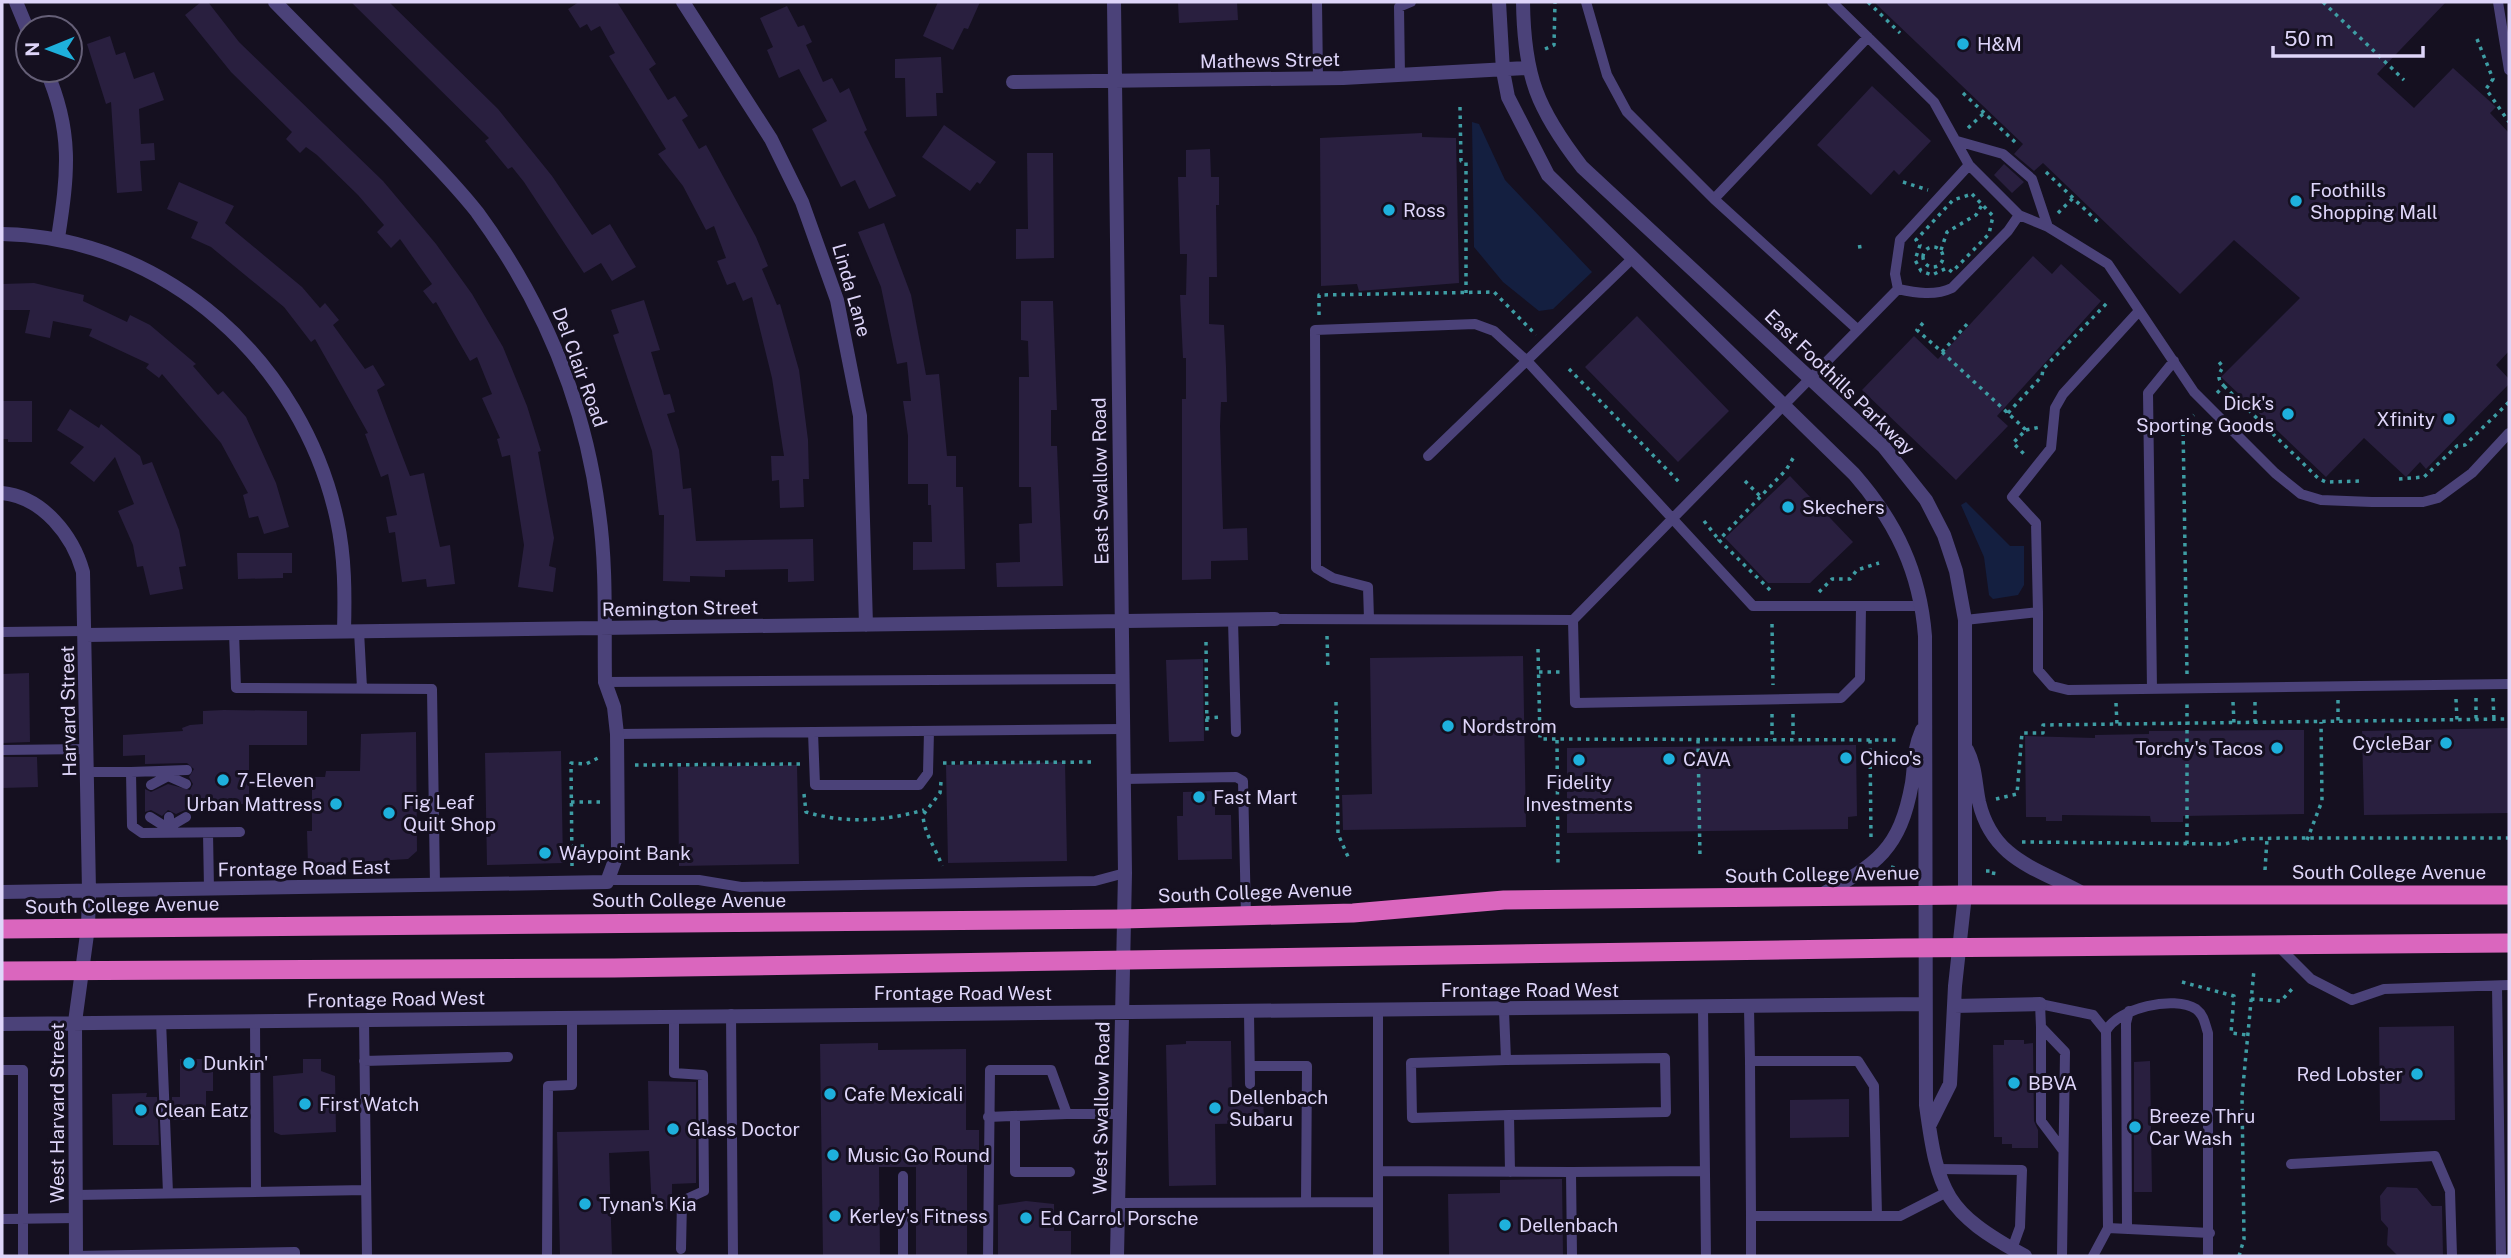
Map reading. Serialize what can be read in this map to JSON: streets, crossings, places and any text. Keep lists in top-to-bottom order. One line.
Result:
{"streets":{"highway":["South College Avenue"],"street":["Mathews Street","Linda Lane","Del Clair Road","East Foothills Parkway","East Swallow Road","Remington Street","Harvard Street","Frontage Road East","Frontage Road West","West Swallow Road","West Harvard Street"]},"crossings":[["Mathews Street","East Foothills Parkway"],["Mathews Street","East Swallow Road"],["Linda Lane","Remington Street"],["Del Clair Road","Remington Street"],["Del Clair Road","Frontage Road East"],["East Foothills Parkway","South College Avenue"],["East Swallow Road","Remington Street"],["East Swallow Road","South College Avenue"],["East Swallow Road","West Swallow Road"],["Remington Street","Harvard Street"],["Harvard Street","Frontage Road East"],["Harvard Street","South College Avenue"],["Harvard Street","West Harvard Street"],["Frontage Road West","West Swallow Road"],["Frontage Road West","West Harvard Street"]],"places":["H&M","Foothills Shopping Mall","Ross","Dick's Sporting Goods","Xfinity","Skechers","Nordstrom","CycleBar","Torchy's Tacos","Chico's","CAVA","Fidelity Investments","7-Eleven","Fast Mart","Urban Mattress","Fig Leaf Quilt Shop","Waypoint Bank","Dunkin'","Red Lobster","BBVA","Cafe Mexicali","First Watch","Dellenbach Subaru","Clean Eatz","Breeze Thru Car Wash","Glass Doctor","Music Go Round","Tynan's Kia","Kerley's Fitness","Ed Carrol Porsche","Dellenbach"],"scale_bar":"50 m","north":"left"}
